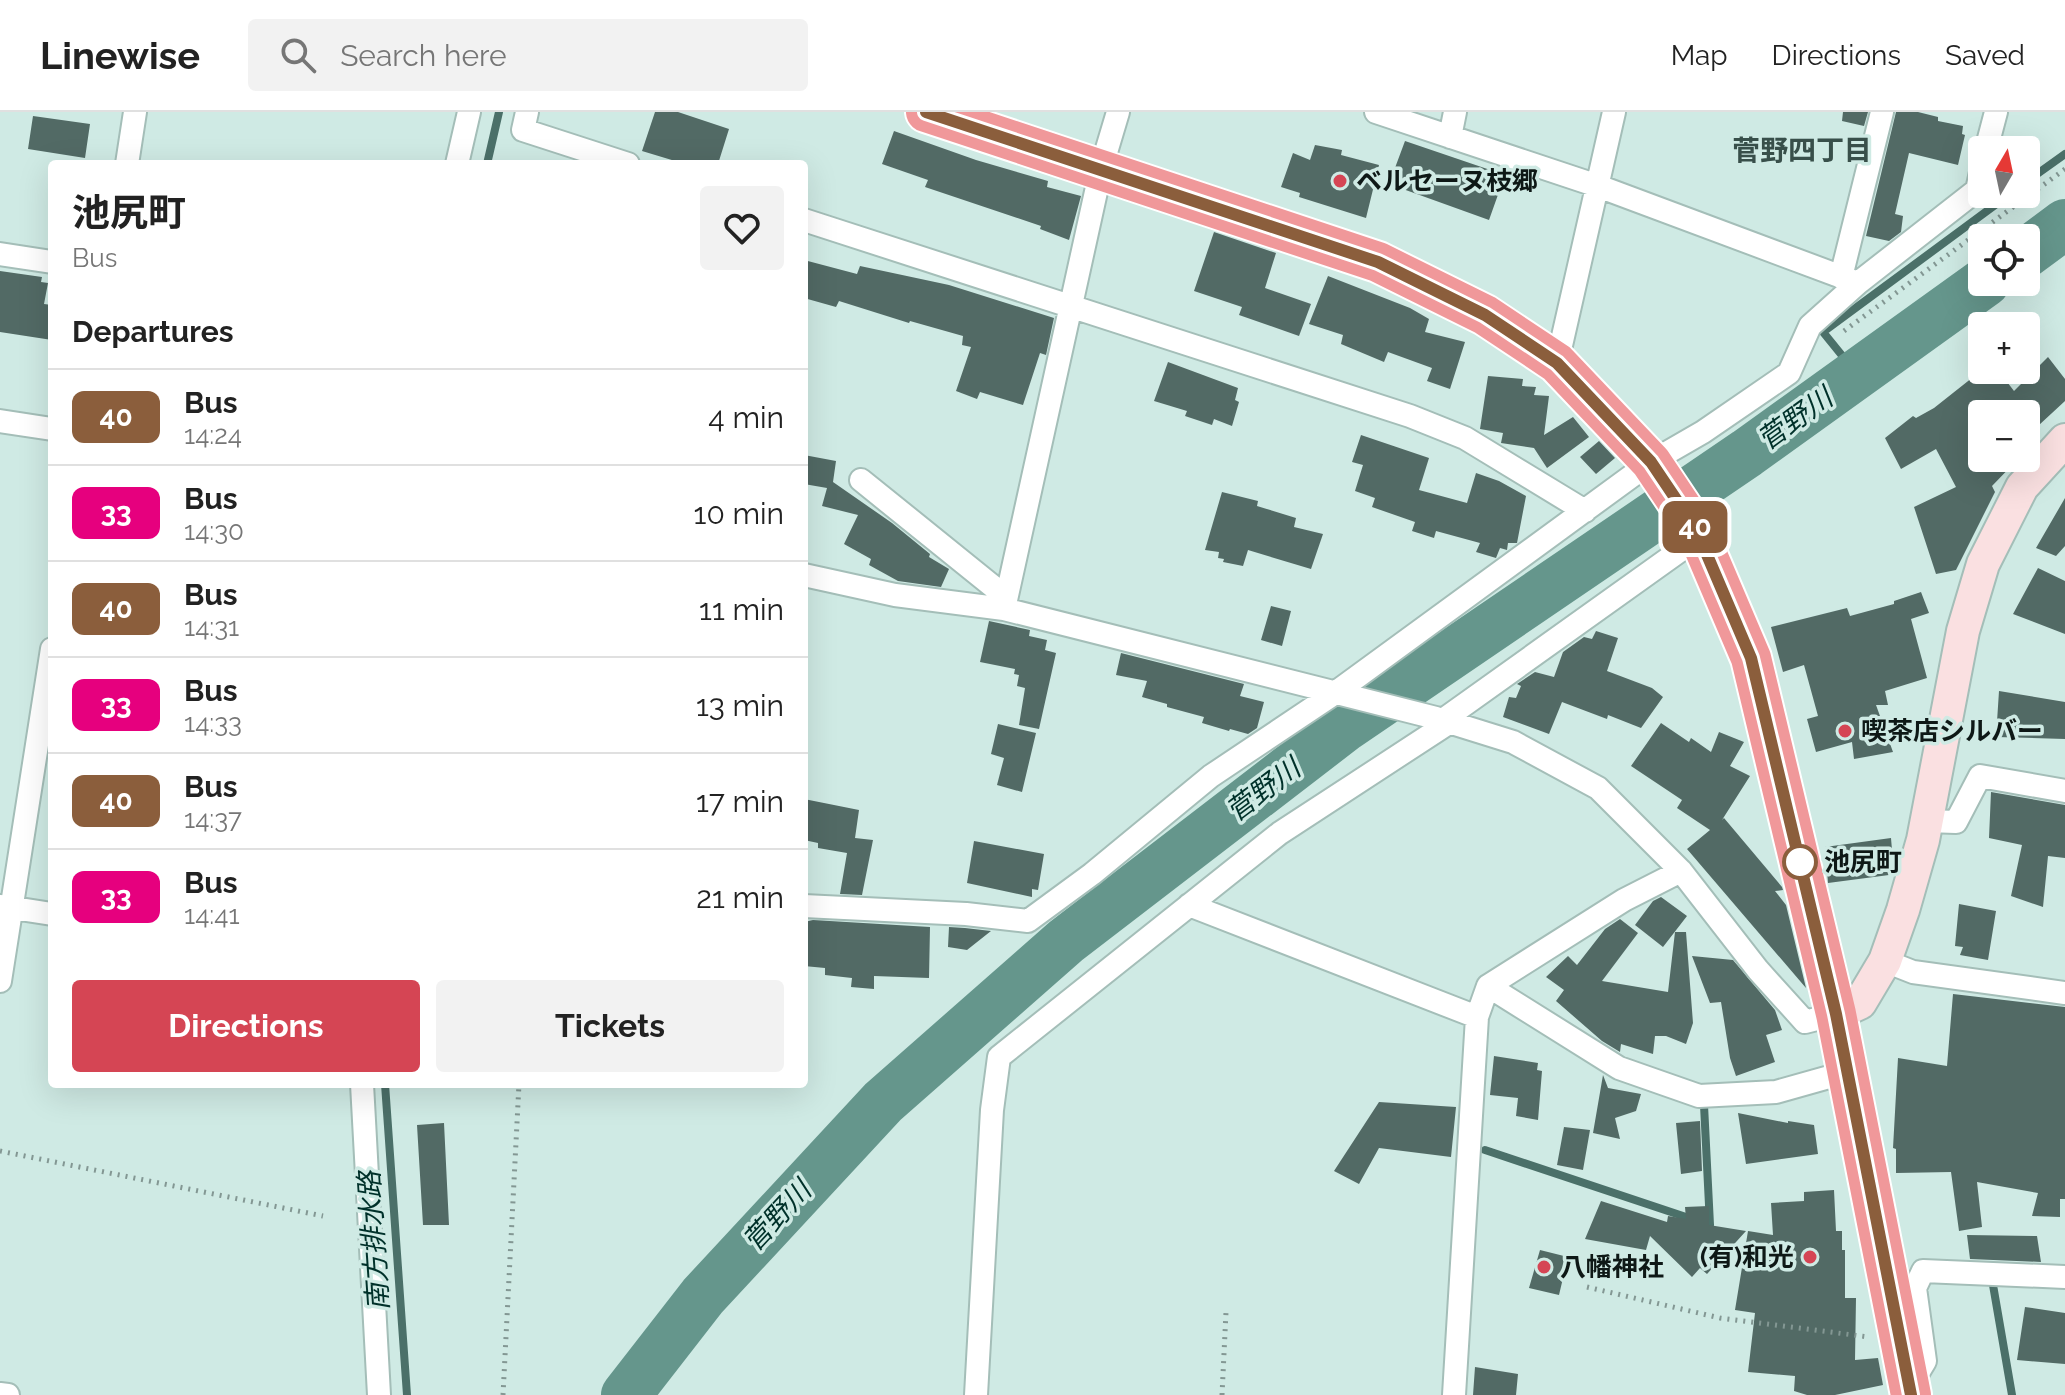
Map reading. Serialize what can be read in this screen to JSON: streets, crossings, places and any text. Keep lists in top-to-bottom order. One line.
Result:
{"districts":["菅野四丁目"],"water":["菅野川","南方排水路"],"places":["ベルセーヌ枝郷","喫茶店シルバー","池尻町","(有)和光","八幡神社"],"lines":["bus line 40"],"north":"top","page":{"header":"Linewise","search":"Search here","nav":["Map","Directions","Saved"],"on_map":"40","map_buttons":["+","−"],"heading":[["池尻町","Bus"],"Departures"],"list":[{"mark":"40","name":"Bus","note":"14:24","value":"4 min"},{"mark":"33","name":"Bus","note":"14:30","value":"10 min"},{"mark":"40","name":"Bus","note":"14:31","value":"11 min"},{"mark":"33","name":"Bus","note":"14:33","value":"13 min"},{"mark":"40","name":"Bus","note":"14:37","value":"17 min"},{"mark":"33","name":"Bus","note":"14:41","value":"21 min"}],"buttons":["Directions","Tickets"]}}
